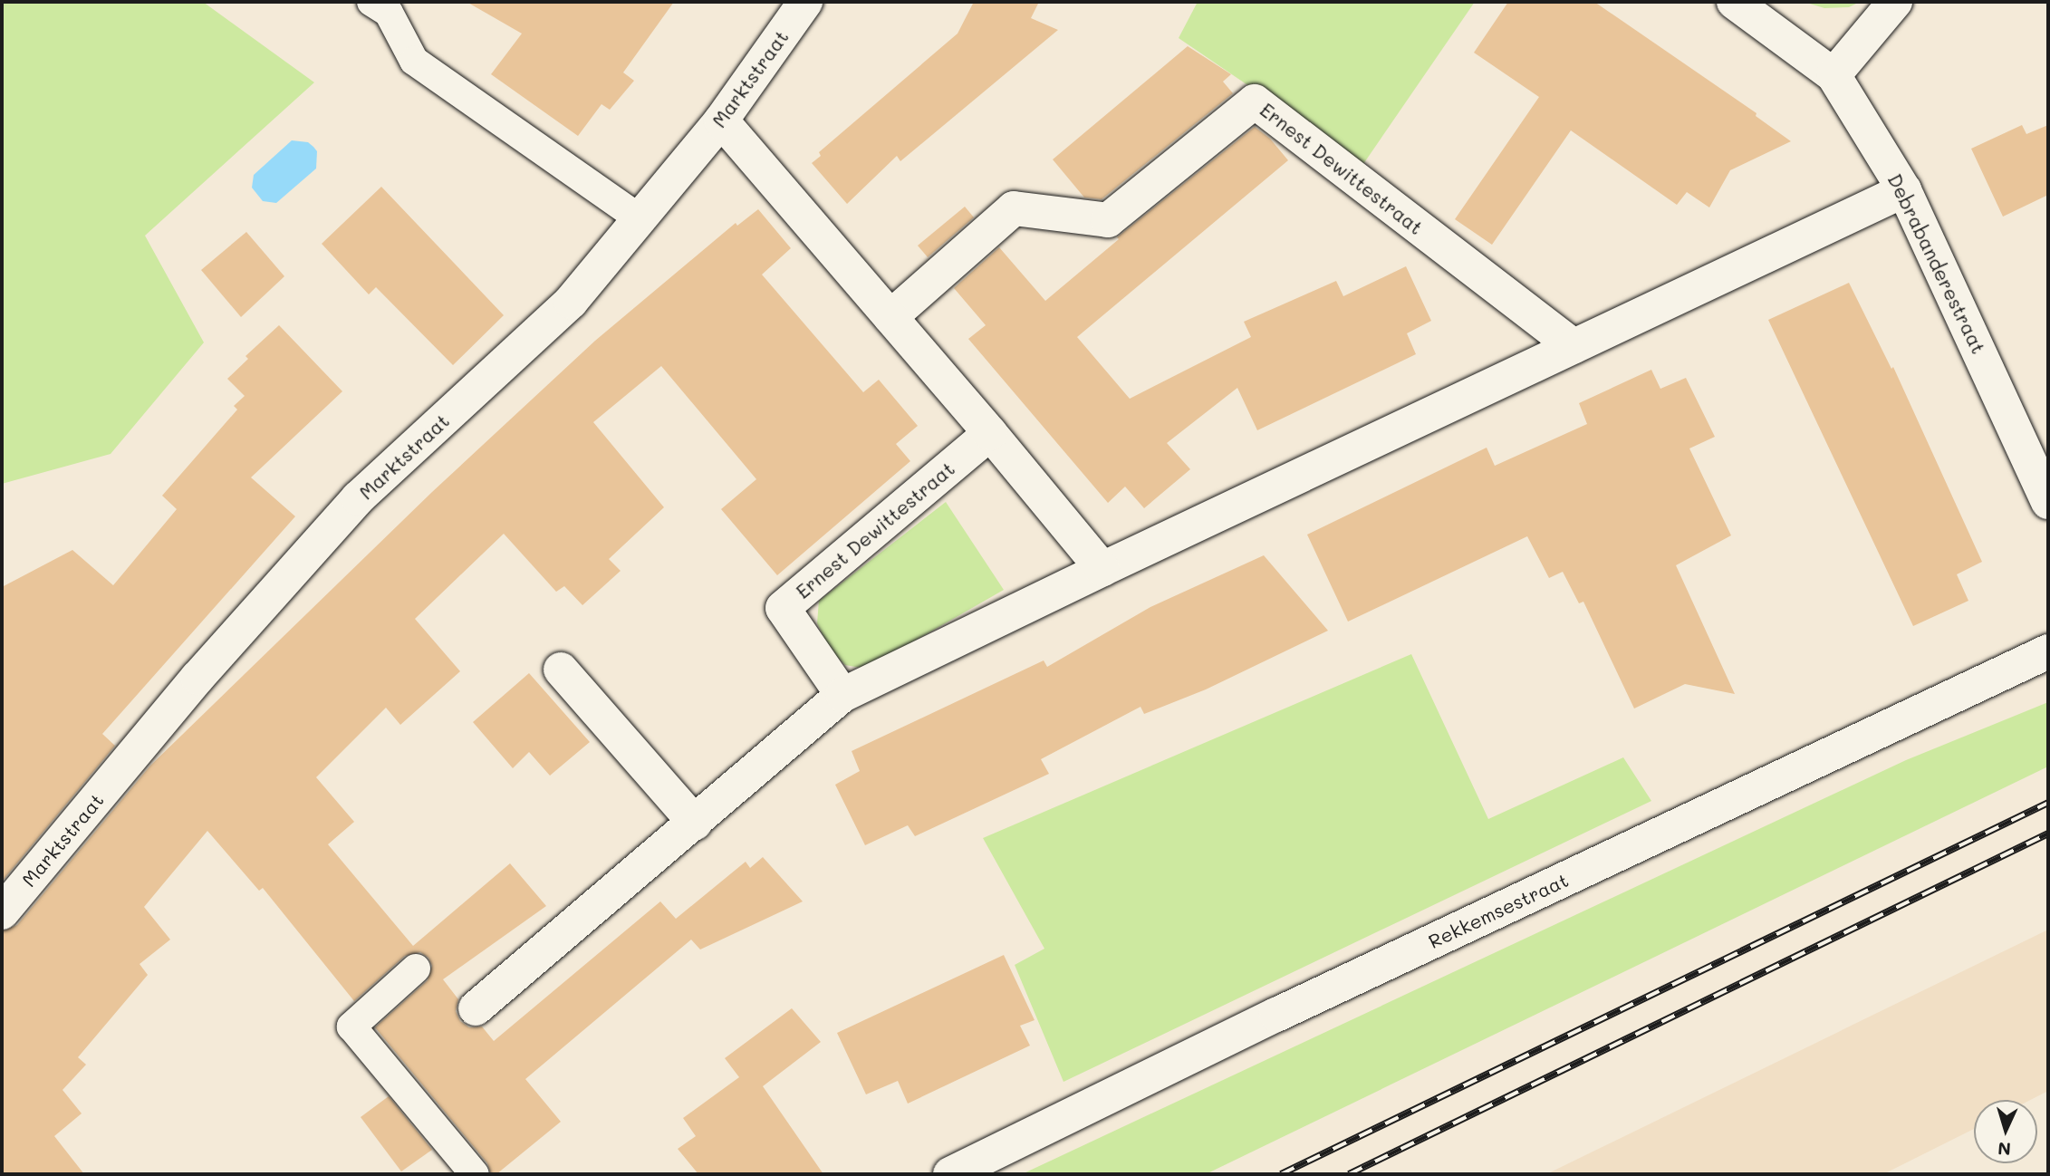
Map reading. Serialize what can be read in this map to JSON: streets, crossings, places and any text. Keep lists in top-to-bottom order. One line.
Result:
{"streets":{"street":["Marktstraat","Ernest Dewittestraat","Debrabanderestraat","Rekkemsestraat"]},"north":"bottom"}
